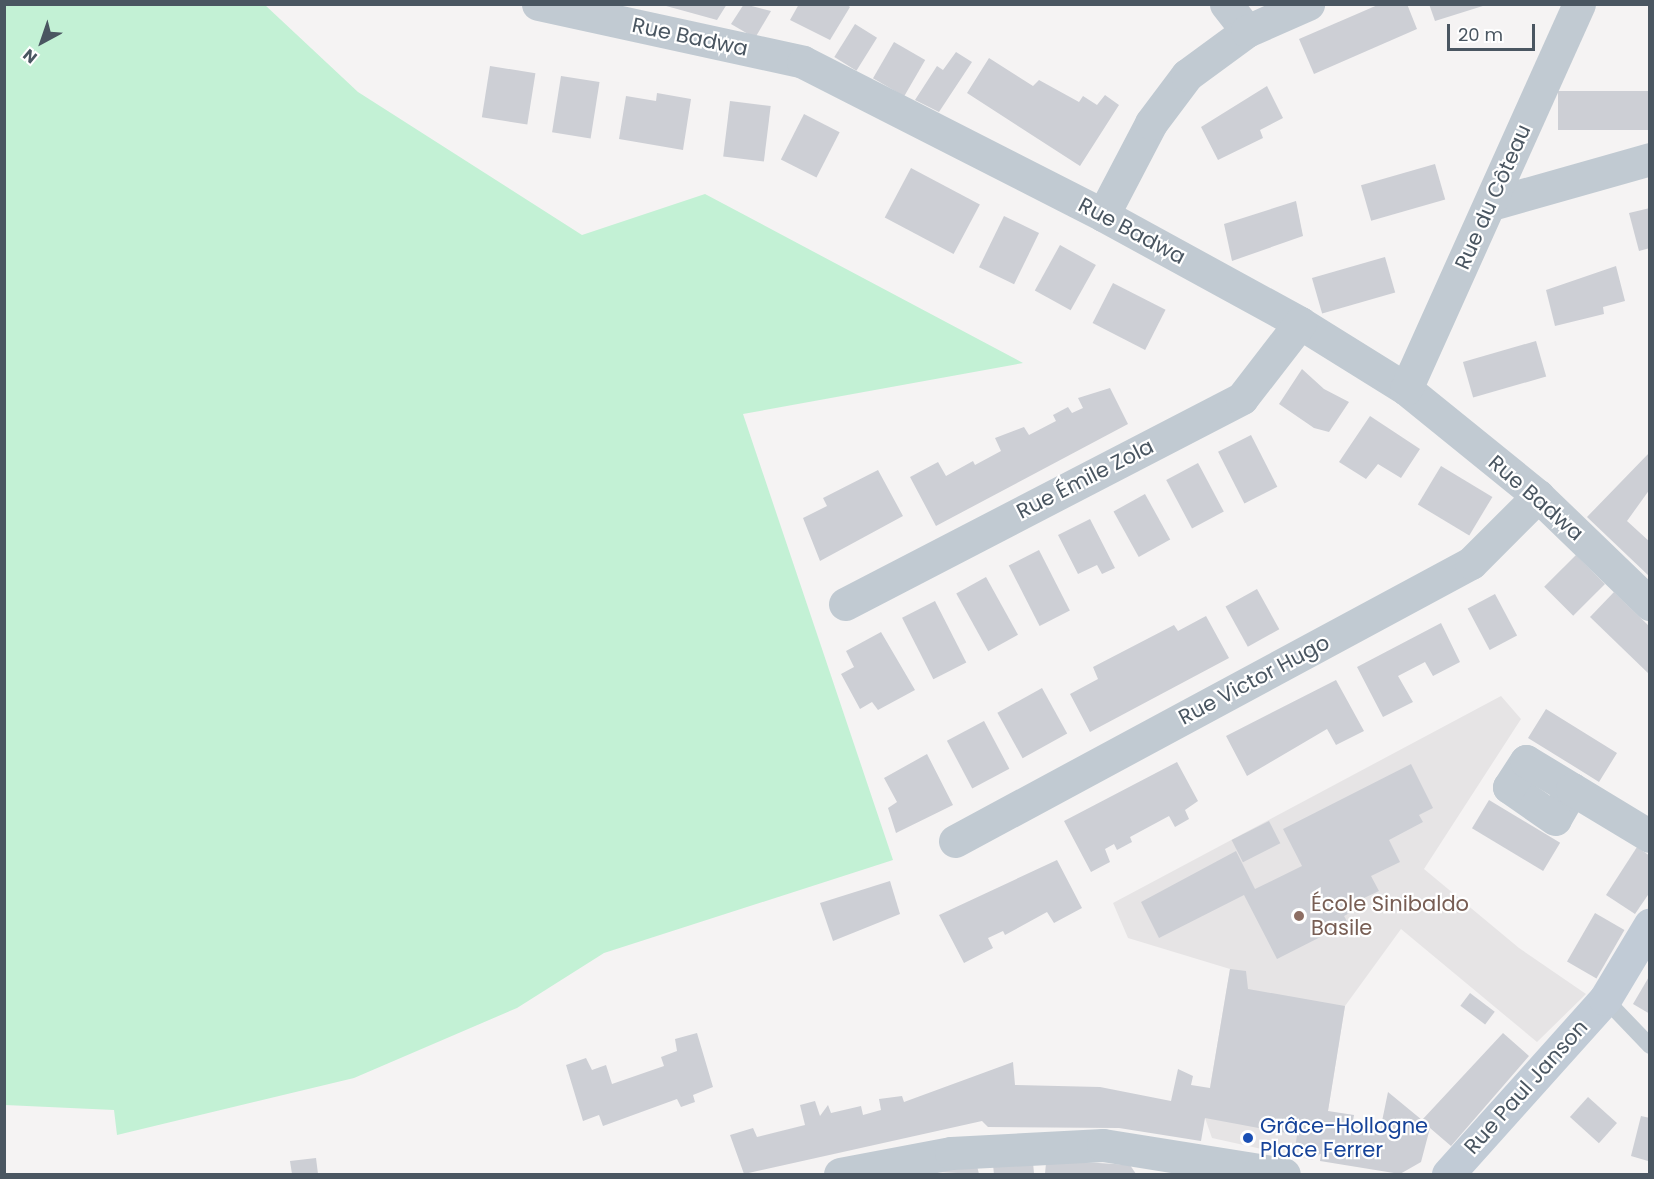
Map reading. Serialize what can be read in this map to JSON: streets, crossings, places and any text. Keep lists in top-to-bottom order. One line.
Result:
{"streets":{"street":["Rue Badwa","Rue du Côteau","Rue Émile Zola","Rue Victor Hugo","Rue Paul Janson"]},"crossings":[["Rue Badwa","Rue du Côteau"],["Rue Badwa","Rue Émile Zola"],["Rue Badwa","Rue Victor Hugo"]],"places":["École Sinibaldo Basile","Grâce-Hollogne Place Ferrer"],"scale_bar":"20 m","north":"bottom left"}
